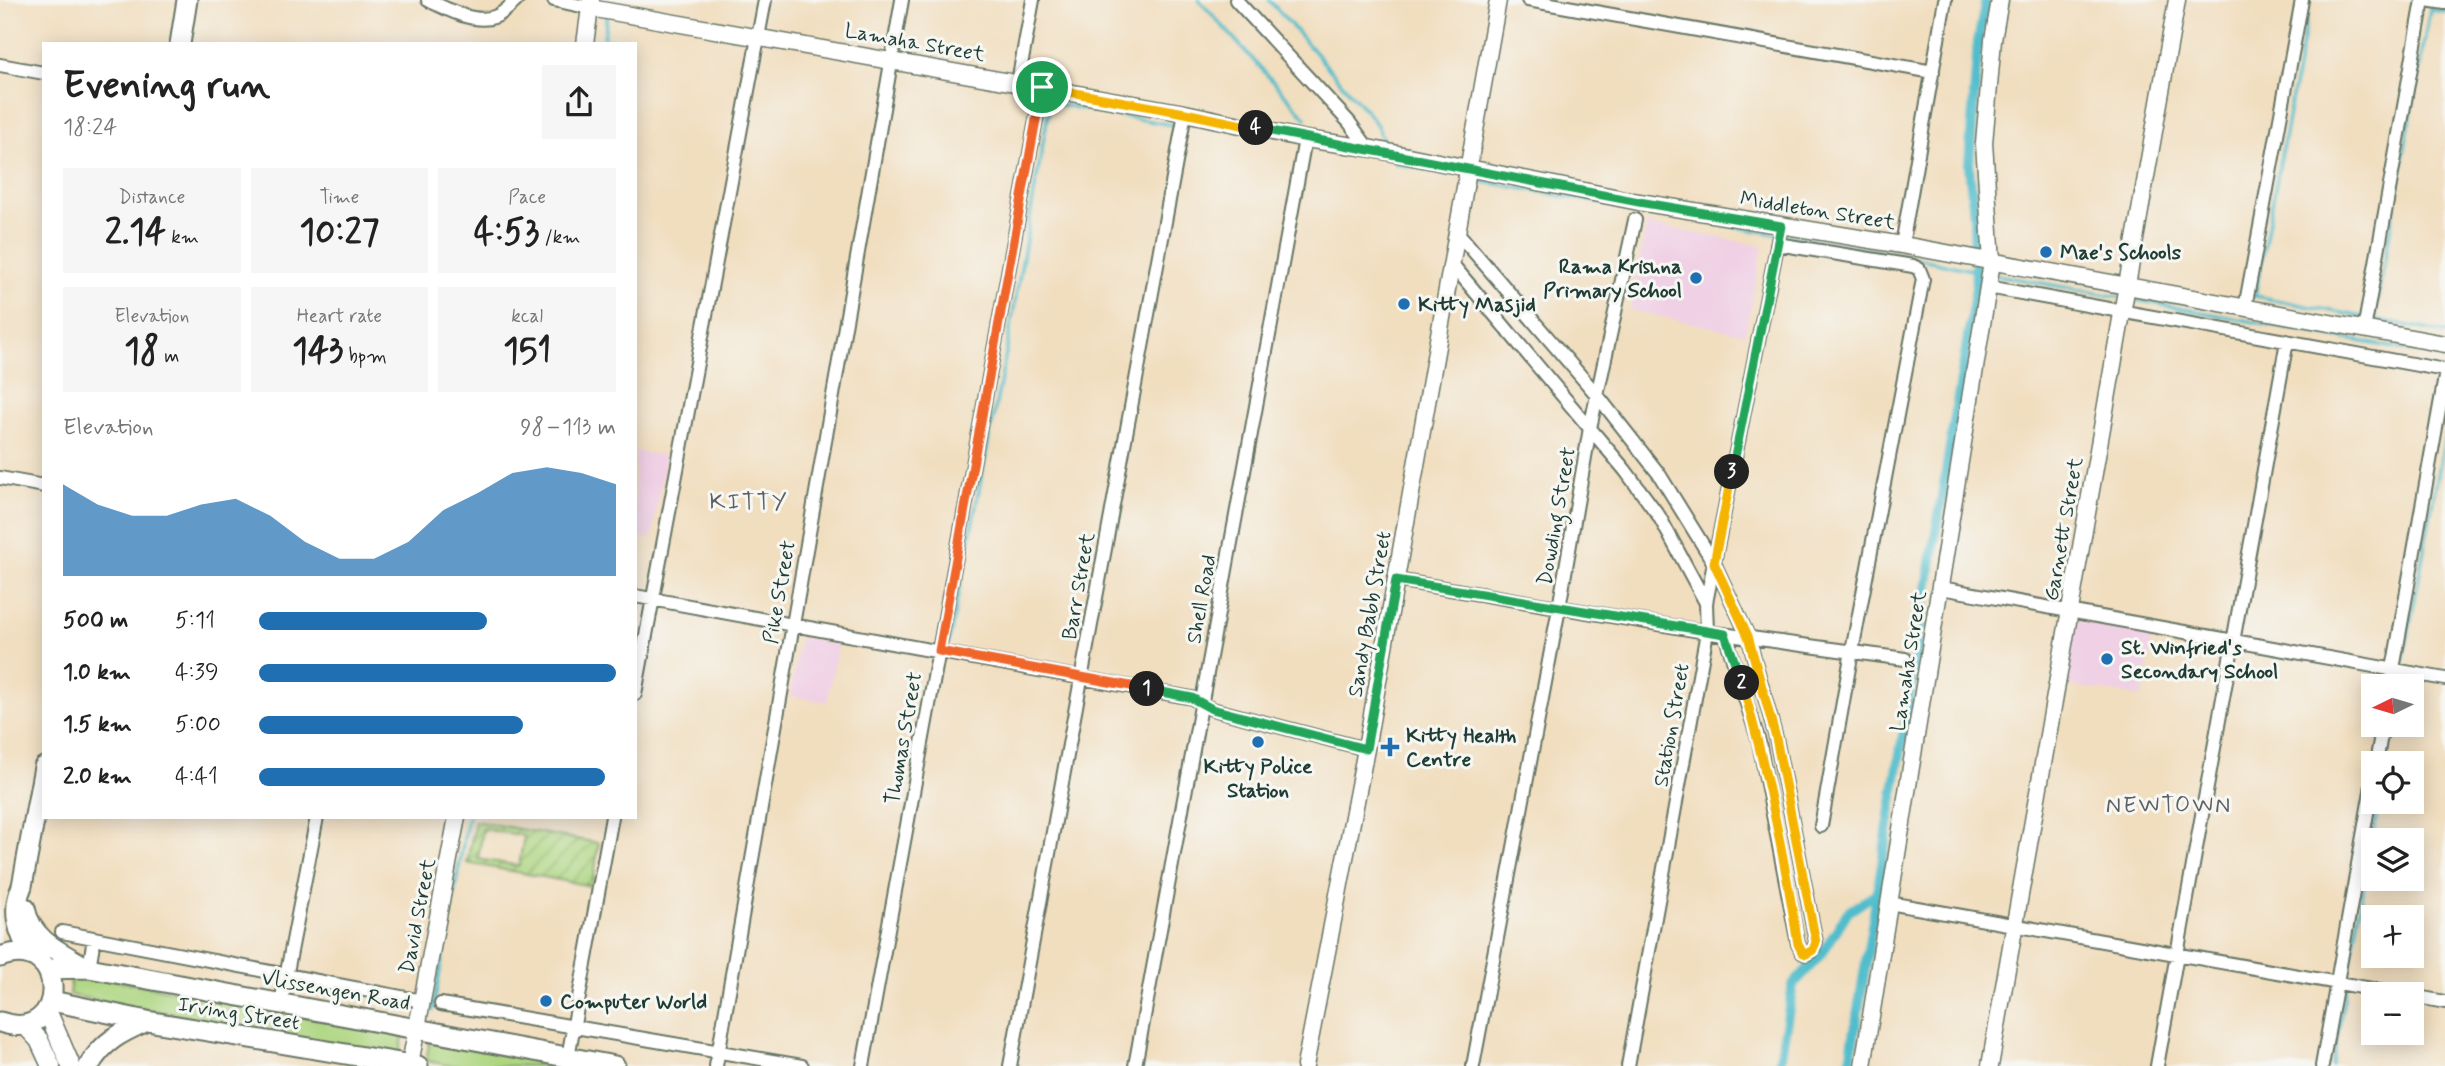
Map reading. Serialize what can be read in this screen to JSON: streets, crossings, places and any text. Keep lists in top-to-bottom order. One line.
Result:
{"streets":{"main road":["Vlissengen Road","Irving Street"],"street":["Lamaha Street","Middleton Street","Dowding Street","Garnett Street","Barr Street","Pike Street","Shell Road","Sandy Babb Street","Station Street","Thomas Street","David Street"]},"crossings":[["Lamaha Street","Middleton Street"],["Lamaha Street","Barr Street"],["Lamaha Street","Pike Street"],["Lamaha Street","Thomas Street"],["Middleton Street","Garnett Street"],["Middleton Street","Barr Street"],["Middleton Street","Shell Road"],["Middleton Street","Sandy Babb Street"],["Middleton Street","Station Street"],["David Street","Vlissengen Road"],["David Street","Irving Street"]],"districts":["KITTY","NEWTOWN"],"places":{"other":["Mae's Schools","Rama Krishna Primary School","Kitty Masjid","St. Winfried's Secondary School","Kitty Police Station","Computer World"],"health":["Kitty Health Centre"]},"north":"left","page":{"heading":["Evening run","18:24"],"pins":["4","3","2","1"],"stats":[["Distance","2.14 km"],["Time","10:27"],["Pace","4:53 /km"],["Elevation","18 m"],["Heart rate","143 bpm"],["kcal","151"]],"chart":["Elevation","98–113 m"],"list":[{"name":"500 m","note":"5:11"},{"name":"1.0 km","note":"4:39"},{"name":"1.5 km","note":"5:00"},{"name":"2.0 km","note":"4:41"}],"map_buttons":["+","−"]}}
